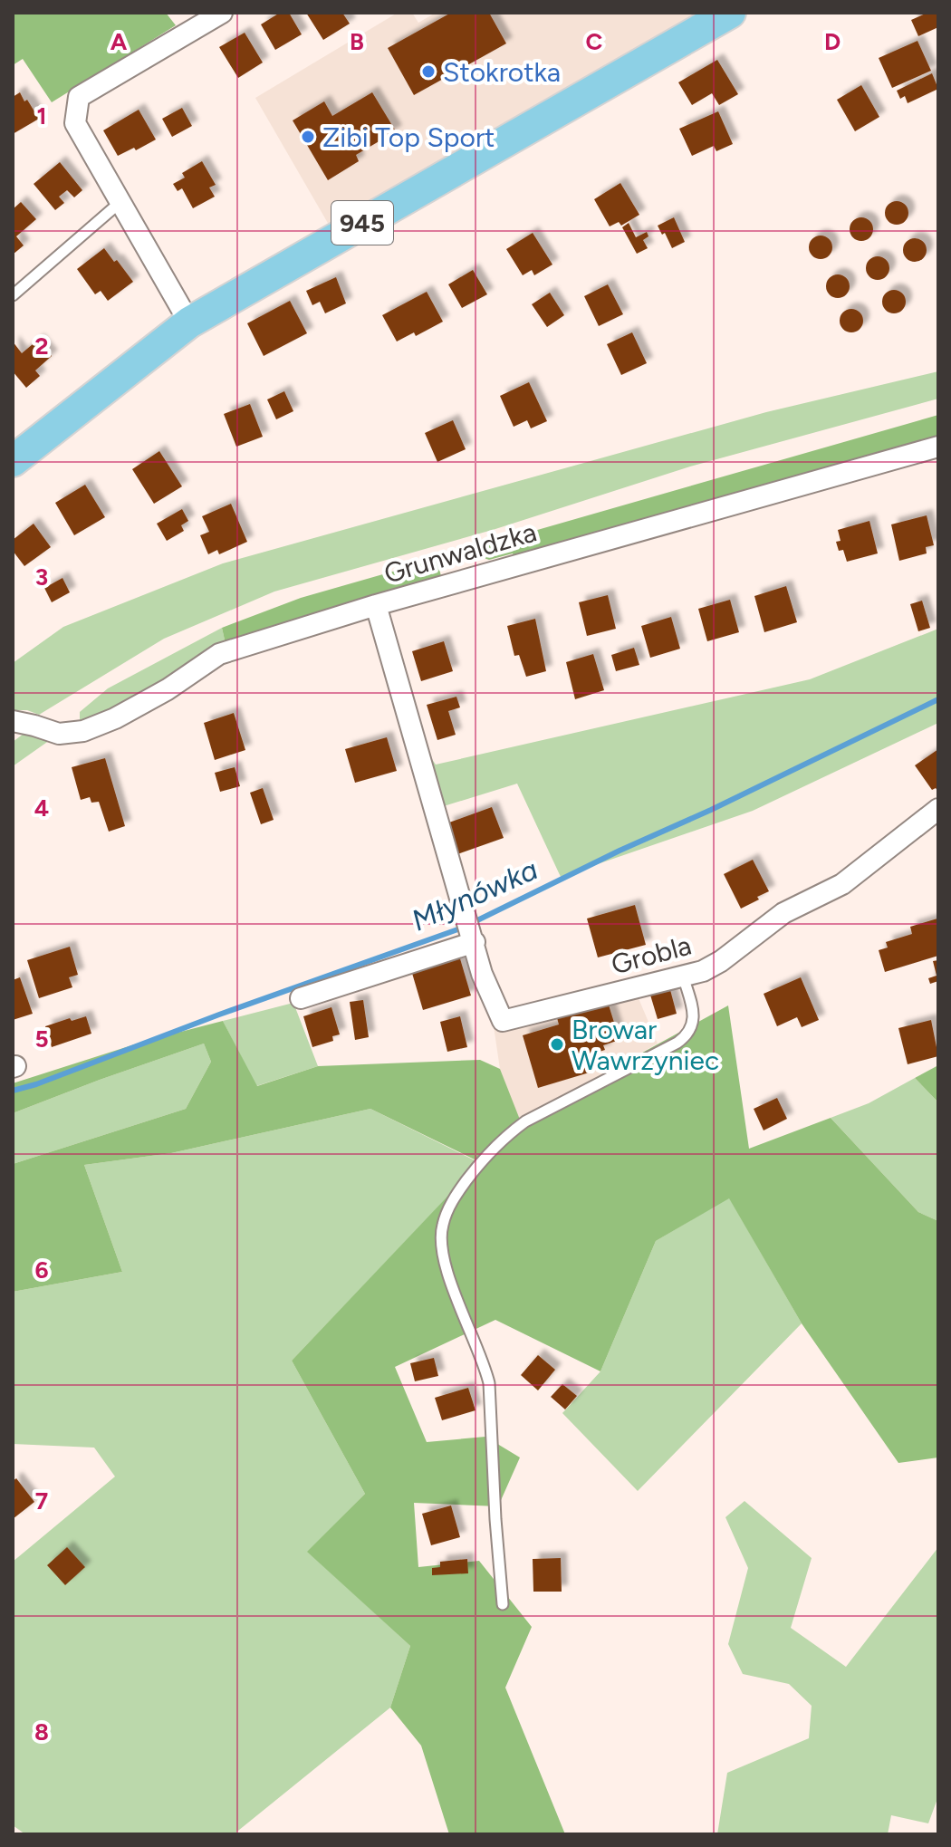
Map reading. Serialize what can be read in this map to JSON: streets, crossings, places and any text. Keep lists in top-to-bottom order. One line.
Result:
{"streets":{"main road":["945"],"street":["Grunwaldzka","Grobla"]},"crossings":[["Grunwaldzka","Grobla"]],"water":["Młynówka"],"places":["Stokrotka","Zibi Top Sport","Browar Wawrzyniec"],"grid":{"columns":["A","B","C","D"],"rows":["1","2","3","4","5","6","7","8"]}}
